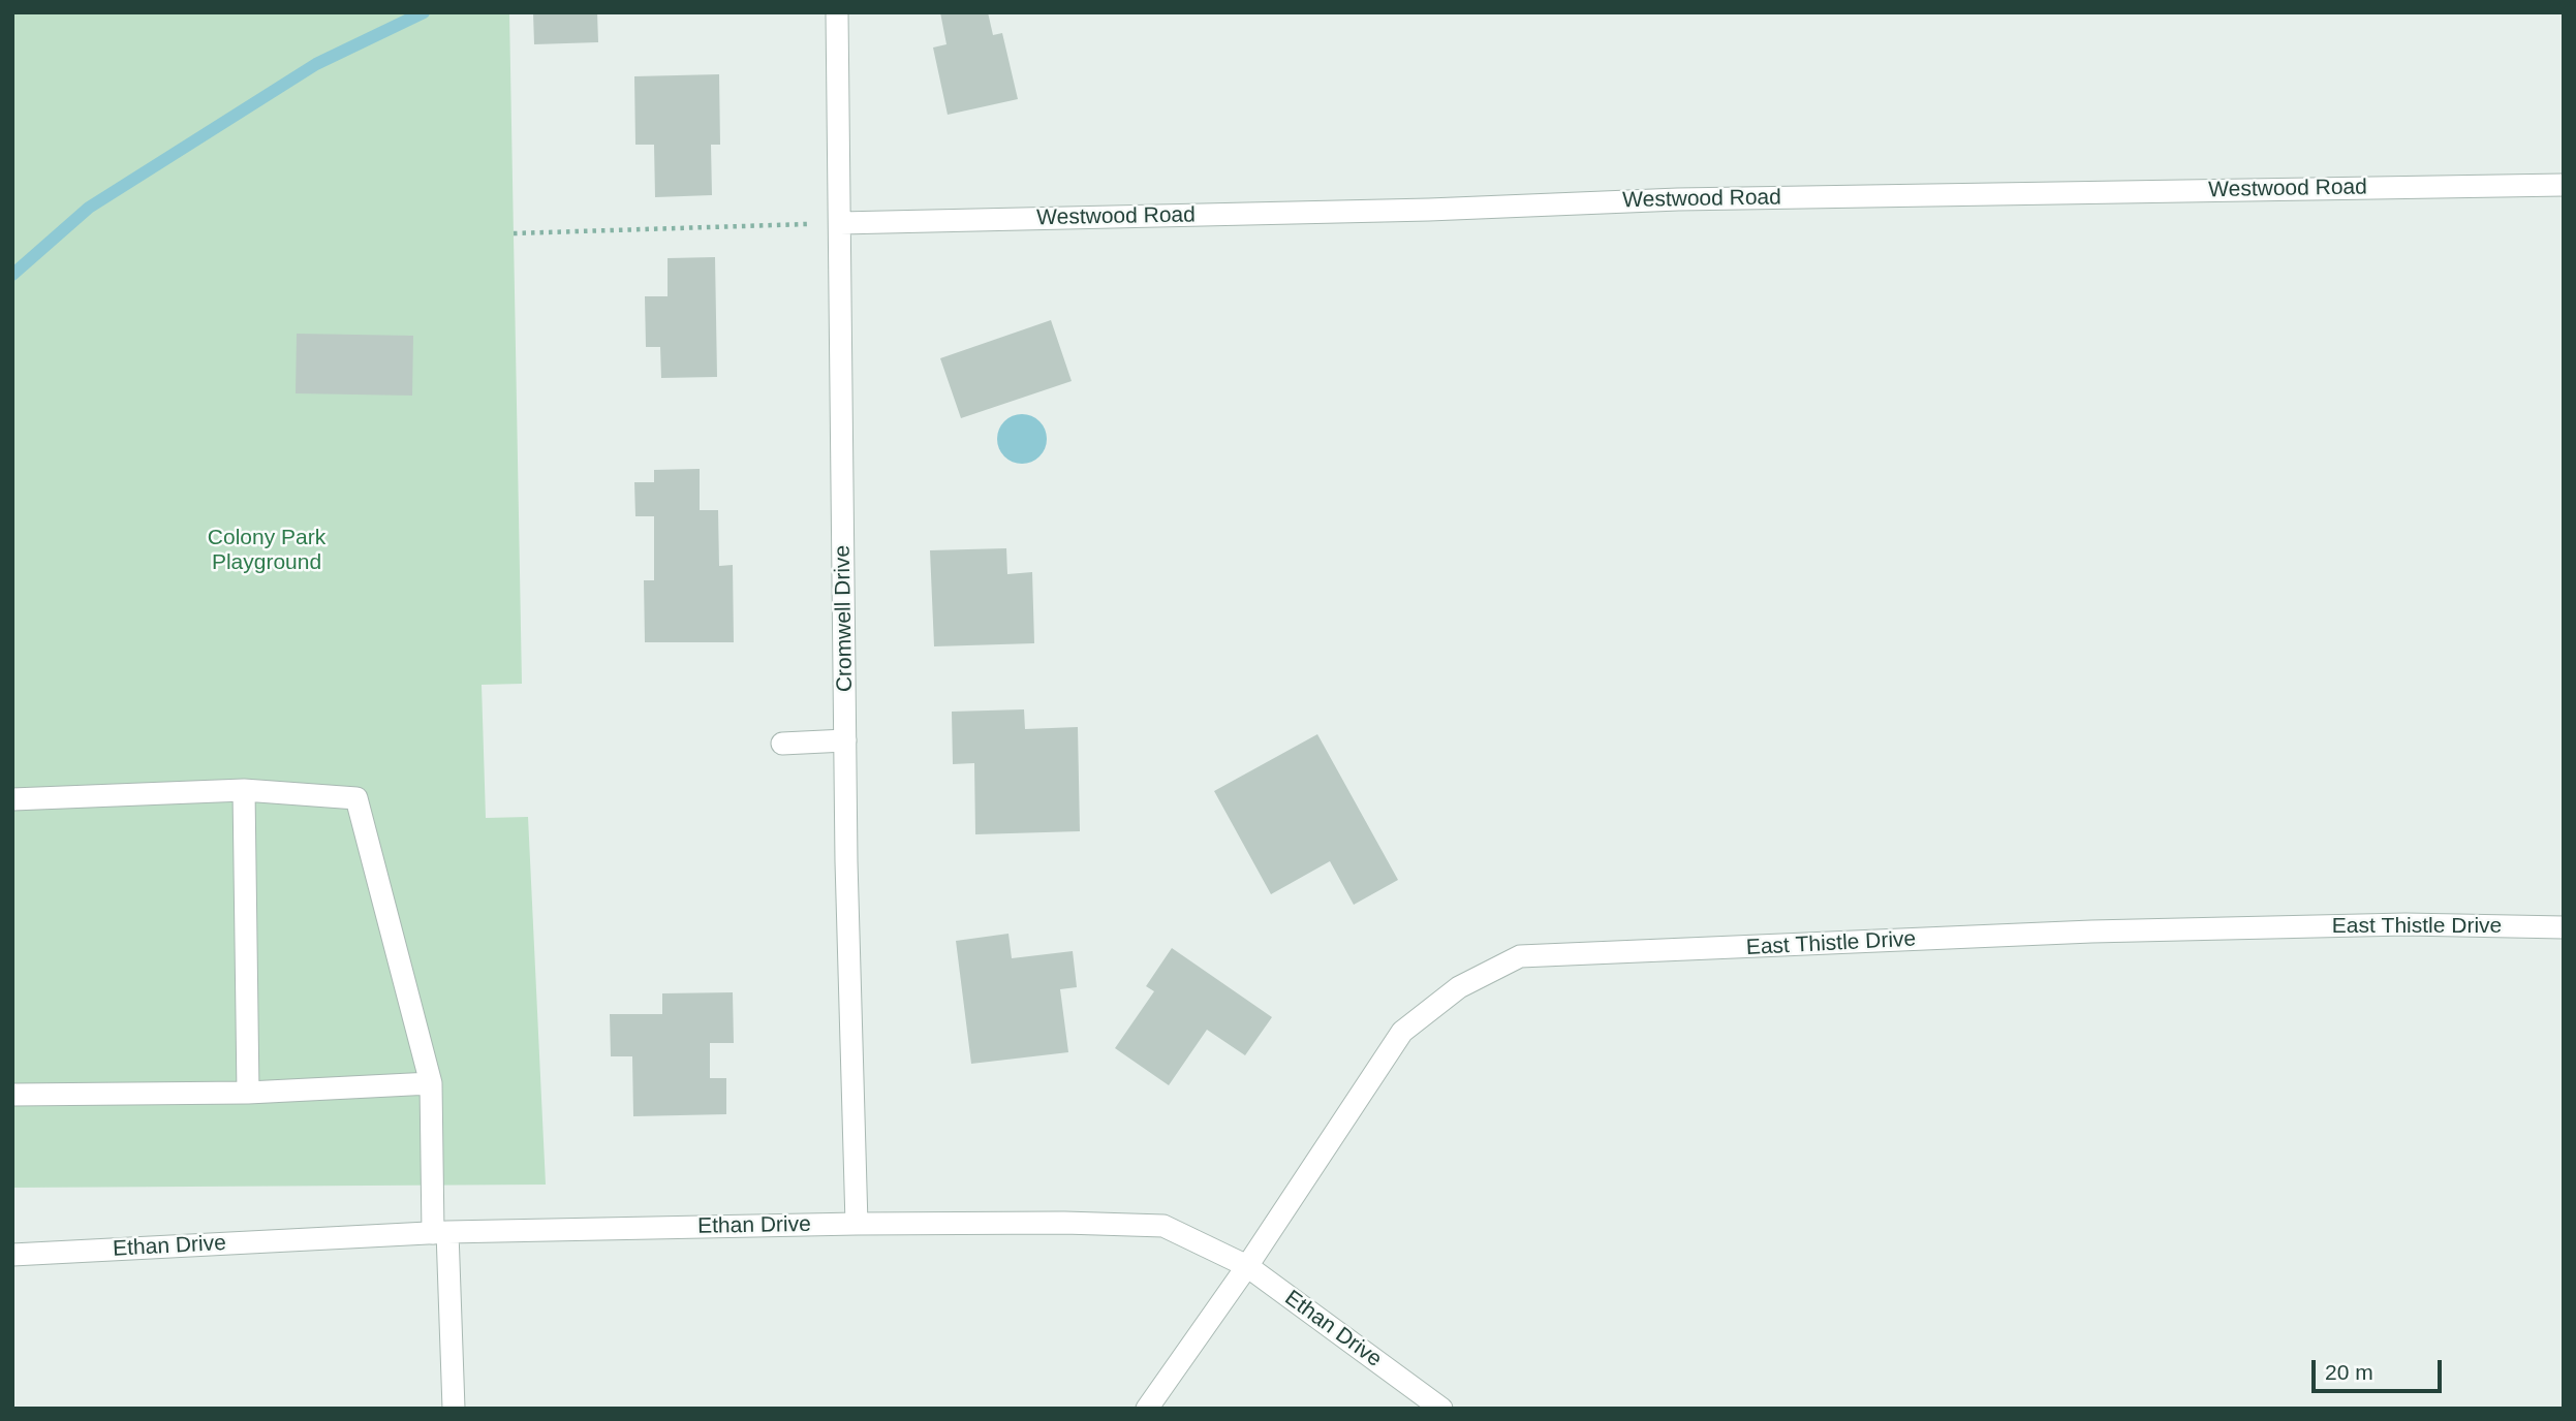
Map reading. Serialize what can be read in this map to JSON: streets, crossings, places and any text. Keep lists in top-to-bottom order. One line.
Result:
{"streets":{"street":["Westwood Road","Cromwell Drive","East Thistle Drive","Ethan Drive"]},"crossings":[["Westwood Road","Cromwell Drive"],["Cromwell Drive","Ethan Drive"],["East Thistle Drive","Ethan Drive"]],"parks":["Colony Park Playground"],"scale_bar":"20 m"}
